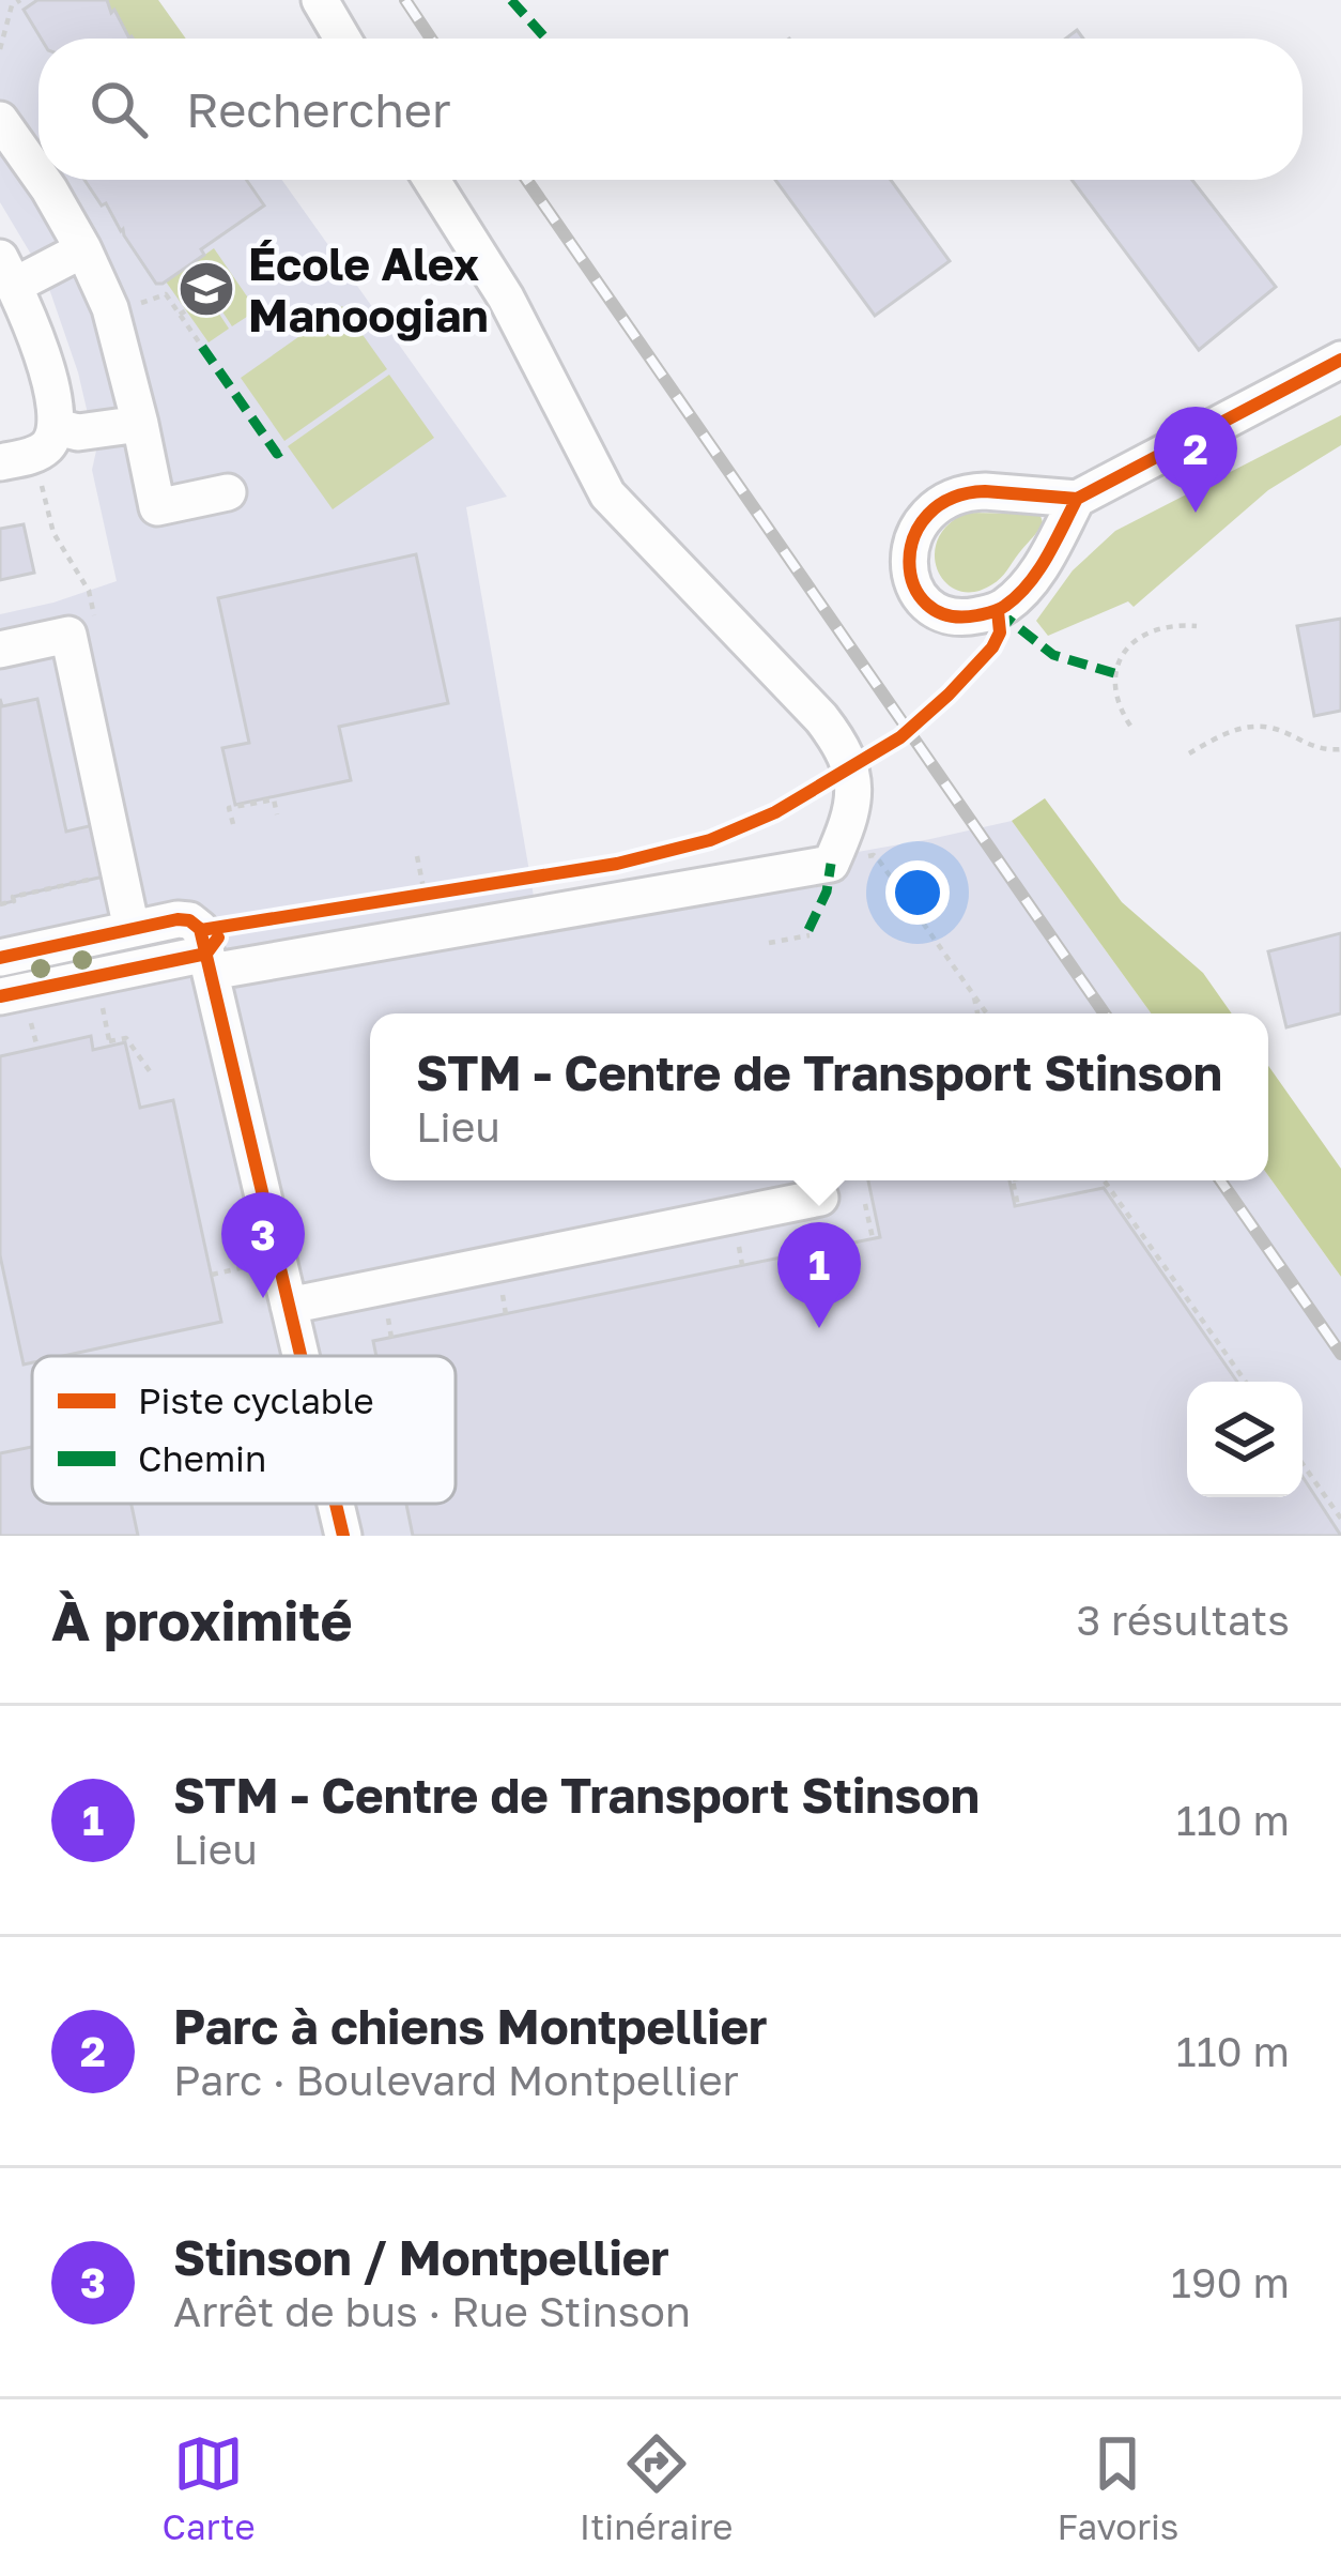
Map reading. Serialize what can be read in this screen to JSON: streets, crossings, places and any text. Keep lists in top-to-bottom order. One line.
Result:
{"places":{"school or university":["École Alex Manoogian"]},"legend":["Piste cyclable","Chemin"],"page":{"search":"Rechercher","pins":["2","3","1"],"popup":["STM - Centre de Transport Stinson","Lieu"],"heading":["À proximité","3 résultats"],"list":[{"mark":"1","name":"STM - Centre de Transport Stinson","note":"Lieu","value":"110 m"},{"mark":"2","name":"Parc à chiens Montpellier","note":"Parc · Boulevard Montpellier","value":"110 m"},{"mark":"3","name":"Stinson / Montpellier","note":"Arrêt de bus · Rue Stinson","value":"190 m"}],"nav":["Carte","Itinéraire","Favoris"]}}
